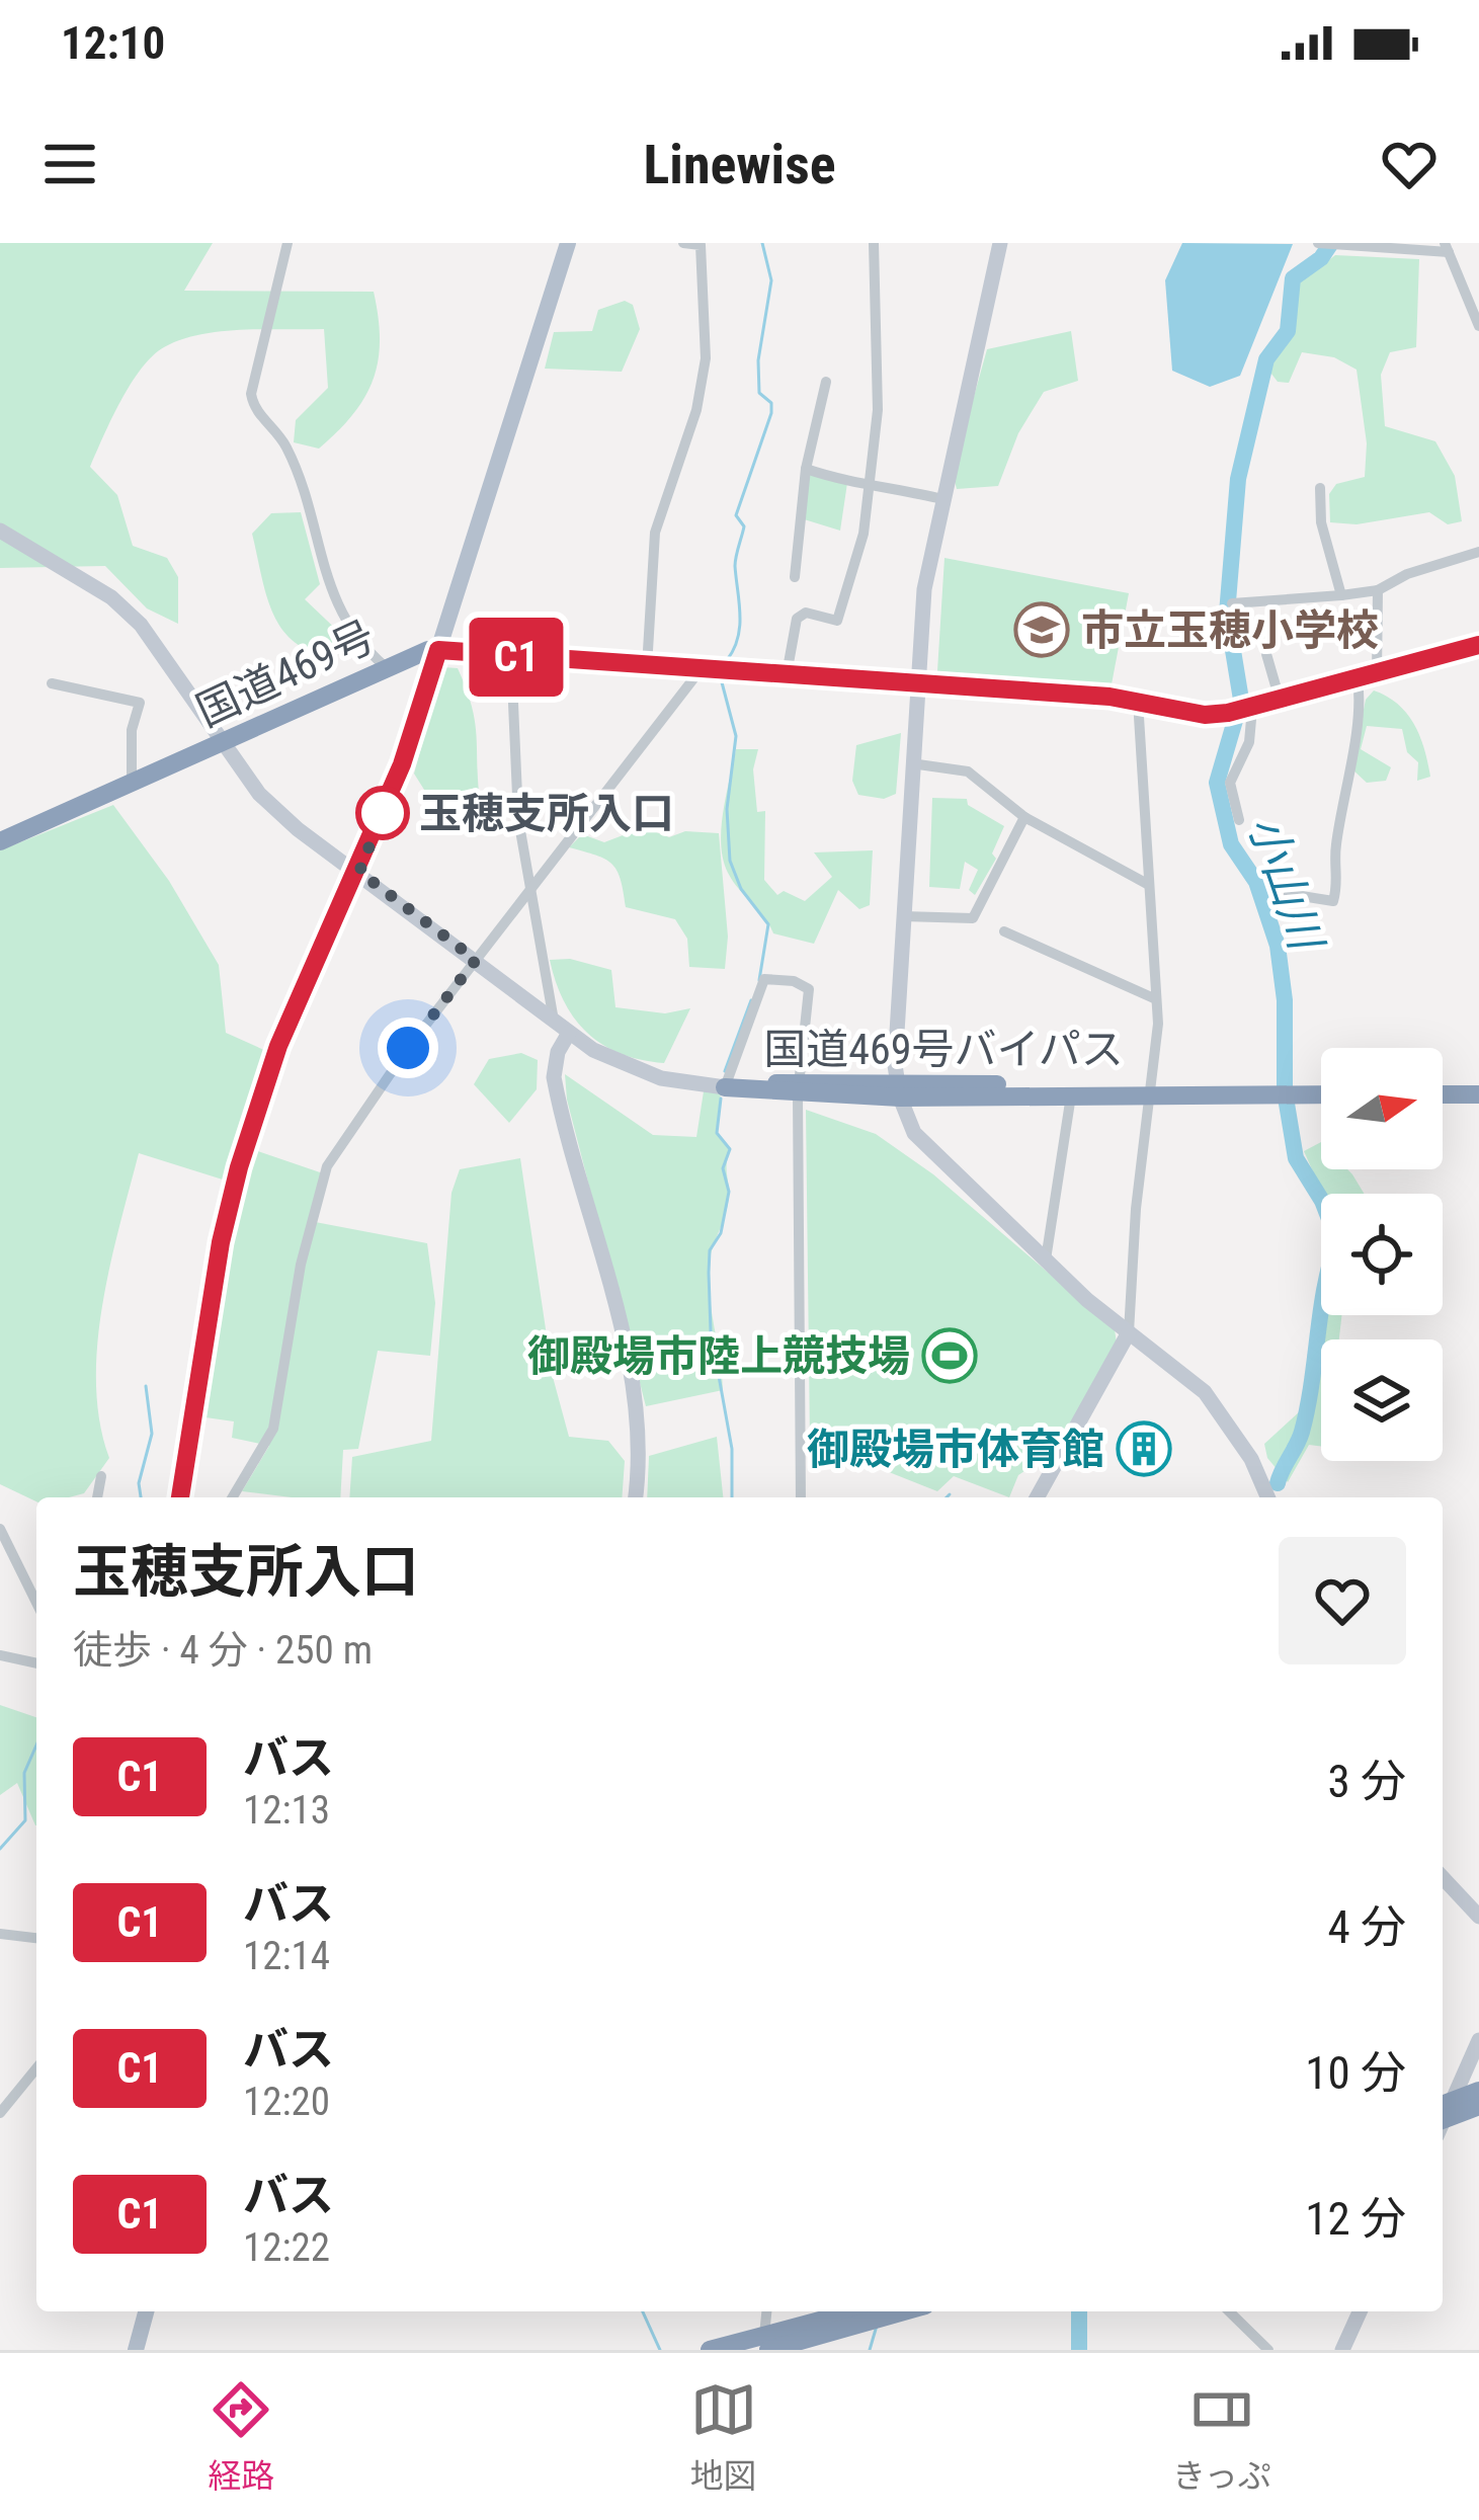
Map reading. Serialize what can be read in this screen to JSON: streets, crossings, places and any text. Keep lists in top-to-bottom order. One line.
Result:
{"streets":{"highway":["国道469号","国道469号バイパス"]},"water":["小山川"],"places":{"school or university":["市立玉穂小学校"],"other":["玉穂支所入口"],"sports":["御殿場市陸上競技場"],"building":["御殿場市体育館"]},"lines":["bus line C1"],"north":"right","page":{"status":"12:10","header":"Linewise","on_map":"C1","heading":["玉穂支所入口","徒歩 · 4 分 · 250 m"],"list":[{"mark":"C1","name":"バス","note":"12:13","value":"3 分"},{"mark":"C1","name":"バス","note":"12:14","value":"4 分"},{"mark":"C1","name":"バス","note":"12:20","value":"10 分"},{"mark":"C1","name":"バス","note":"12:22","value":"12 分"}],"tabs":["経路","地図","きっぷ"]}}
